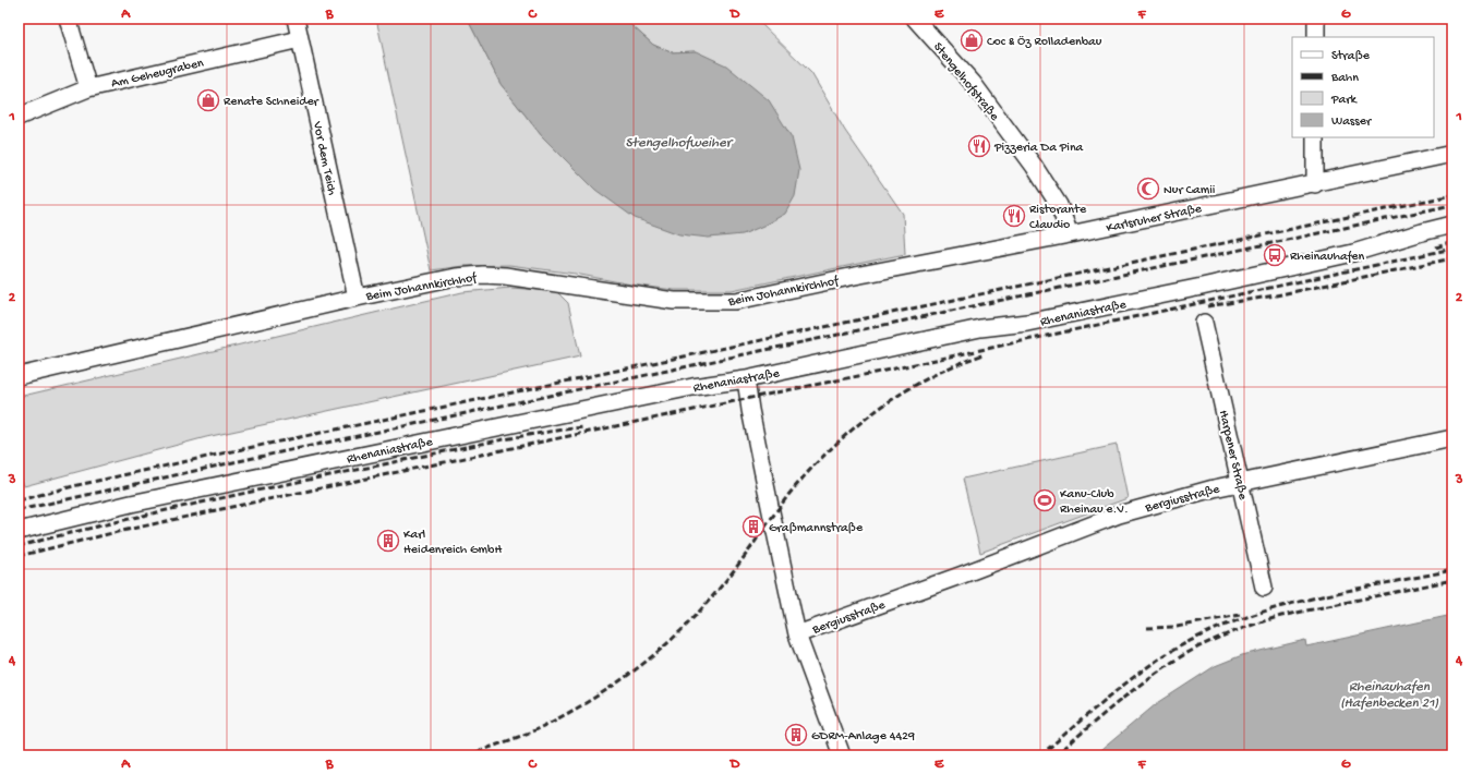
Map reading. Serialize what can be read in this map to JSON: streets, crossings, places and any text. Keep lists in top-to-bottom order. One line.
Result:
{"streets":{"street":["Am Geheugraben","Stengelhofstraße","Vor dem Teich","Karlsruher Straße","Beim Johannkirchhof","Rhenaniastraße","Harpener Straße","Bergiusstraße"]},"crossings":[["Am Geheugraben","Vor dem Teich"],["Stengelhofstraße","Karlsruher Straße"],["Vor dem Teich","Beim Johannkirchhof"],["Karlsruher Straße","Beim Johannkirchhof"],["Harpener Straße","Bergiusstraße"]],"water":["Stengelhofweiher","Rheinauhafen (Hafenbecken 21)"],"places":{"shop":["Coc & Öz Rolladenbau","Renate Schneider"],"restaurant":["Pizzeria Da Pina","Ristorante Claudio"],"mosque":["Nur Camii"],"bus stop":["Rheinauhafen"],"sports":["Kanu-Club Rheinau e.V."],"building":["Graßmannstraße","Karl Heidenreich GmbH","GDRM-Anlage 4429"]},"legend":["Straße","Bahn","Park","Wasser"],"grid":{"columns":["A","B","C","D","E","F","G"],"rows":["1","2","3","4"]}}
